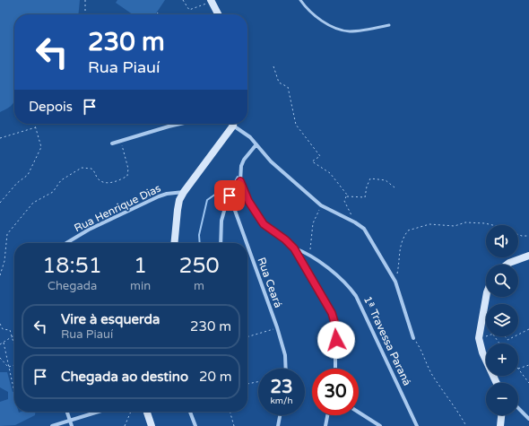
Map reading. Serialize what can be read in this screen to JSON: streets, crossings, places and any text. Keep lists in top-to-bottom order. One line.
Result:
{"streets":{"street":["Rua Henrique Dias","Rua Ceará","1ª Travessa Paraná"]},"page":{"turn":["230 m","Rua Piauí"],"then":"Depois","map_buttons":["+","−"],"eta":["18:51","Chegada","1","min","250","m"],"list":[{"name":"Vire à esquerda","note":"Rua Piauí","value":"230 m"},{"name":"Chegada ao destino","value":"20 m"}],"speed":"23 km/h","limit":"30"}}
